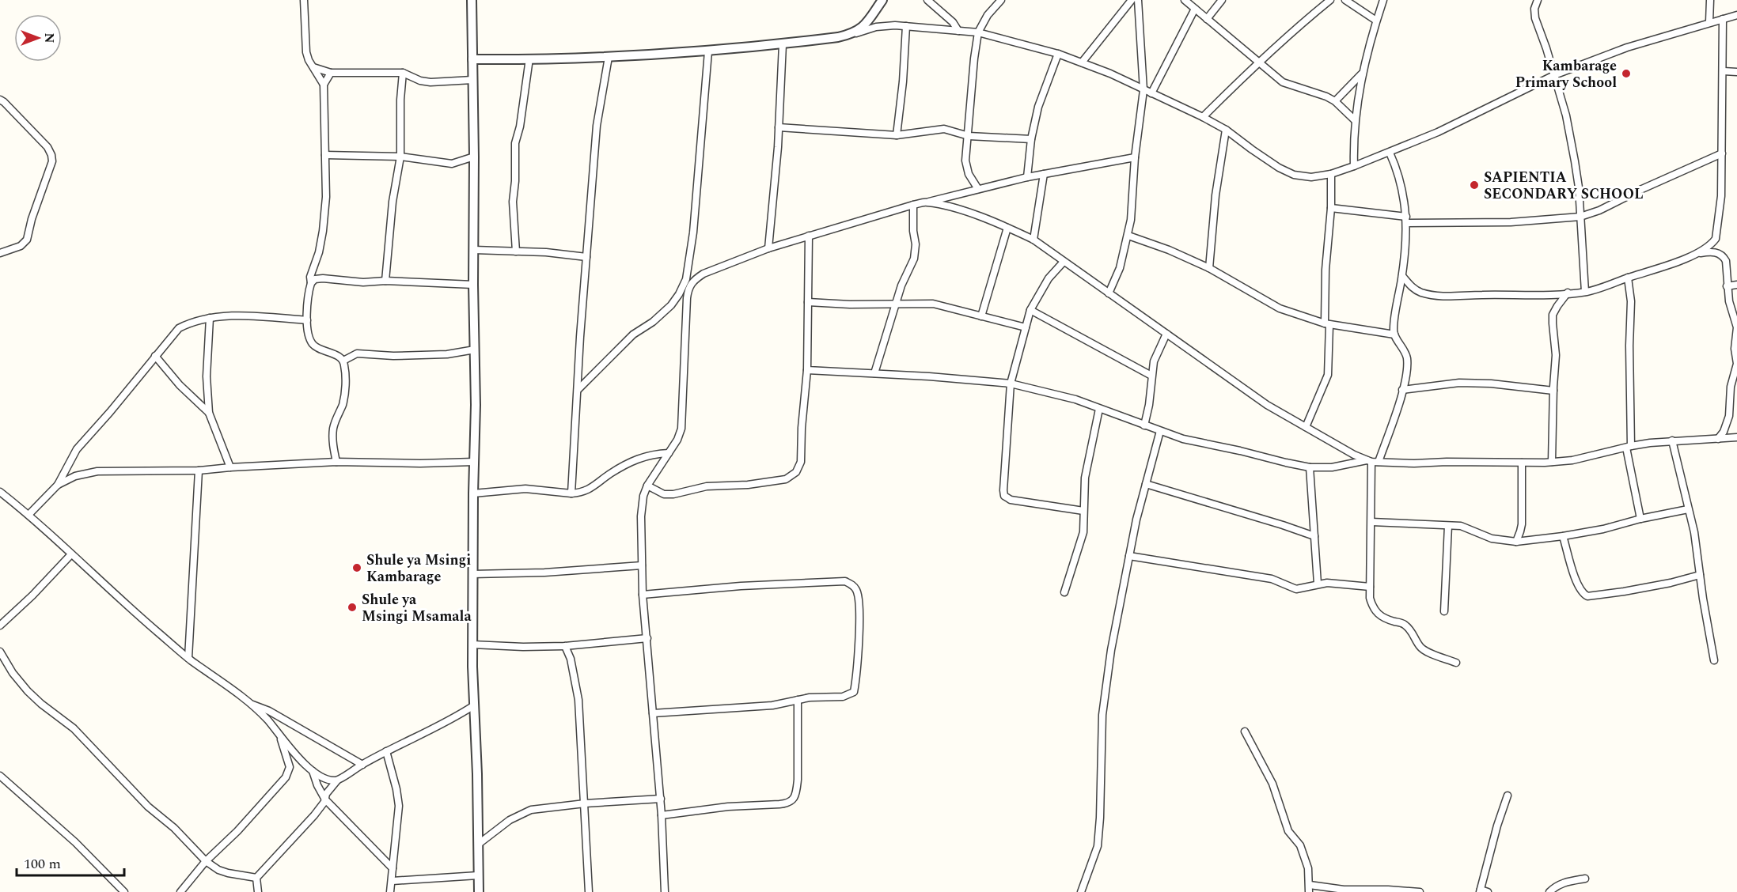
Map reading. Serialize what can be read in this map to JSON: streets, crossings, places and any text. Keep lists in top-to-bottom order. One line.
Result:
{"places":["Kambarage Primary School","SAPIENTIA SECONDARY SCHOOL","Shule ya Msingi Kambarage","Shule ya Msingi Msamala"],"scale_bar":"100 m","north":"right"}
